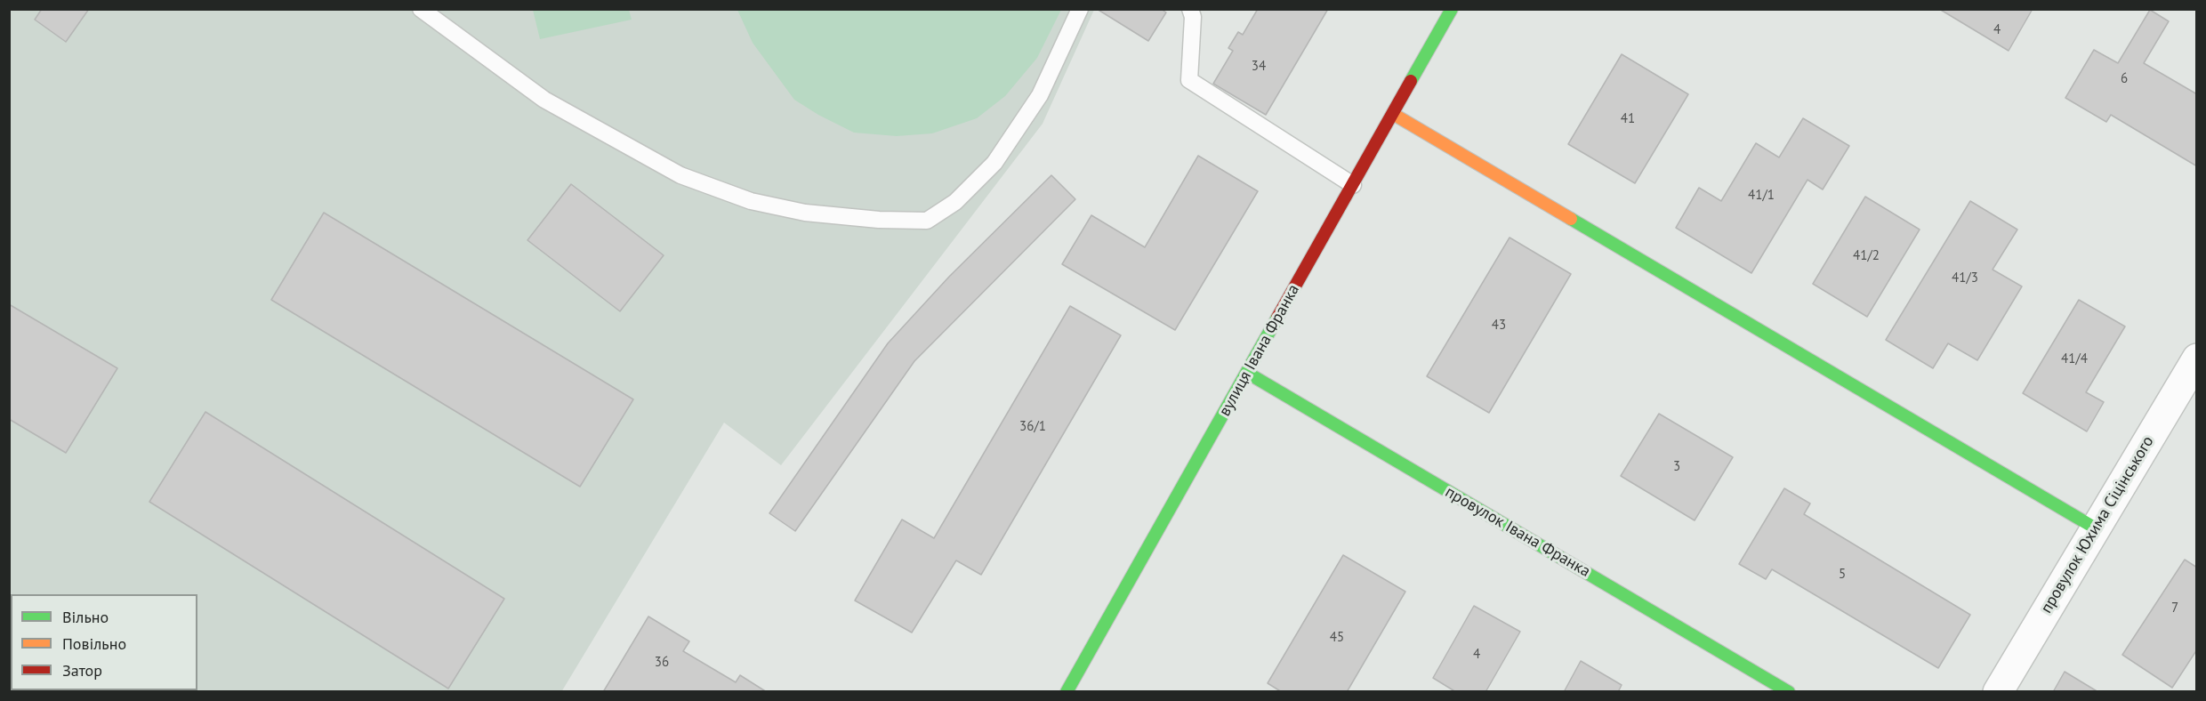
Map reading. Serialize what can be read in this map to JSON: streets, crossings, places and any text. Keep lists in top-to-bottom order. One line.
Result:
{"streets":{"street":["вулиця Івана Франка","провулок Юхима Сіцінського","провулок Івана Франка"]},"crossings":[["вулиця Івана Франка","провулок Івана Франка"]],"house_numbers":["4","34","6","41","41/1","41/2","41/3","43","41/4","36/1","3","5","7","45","4","36"],"legend":["Вільно","Повільно","Затор"]}
